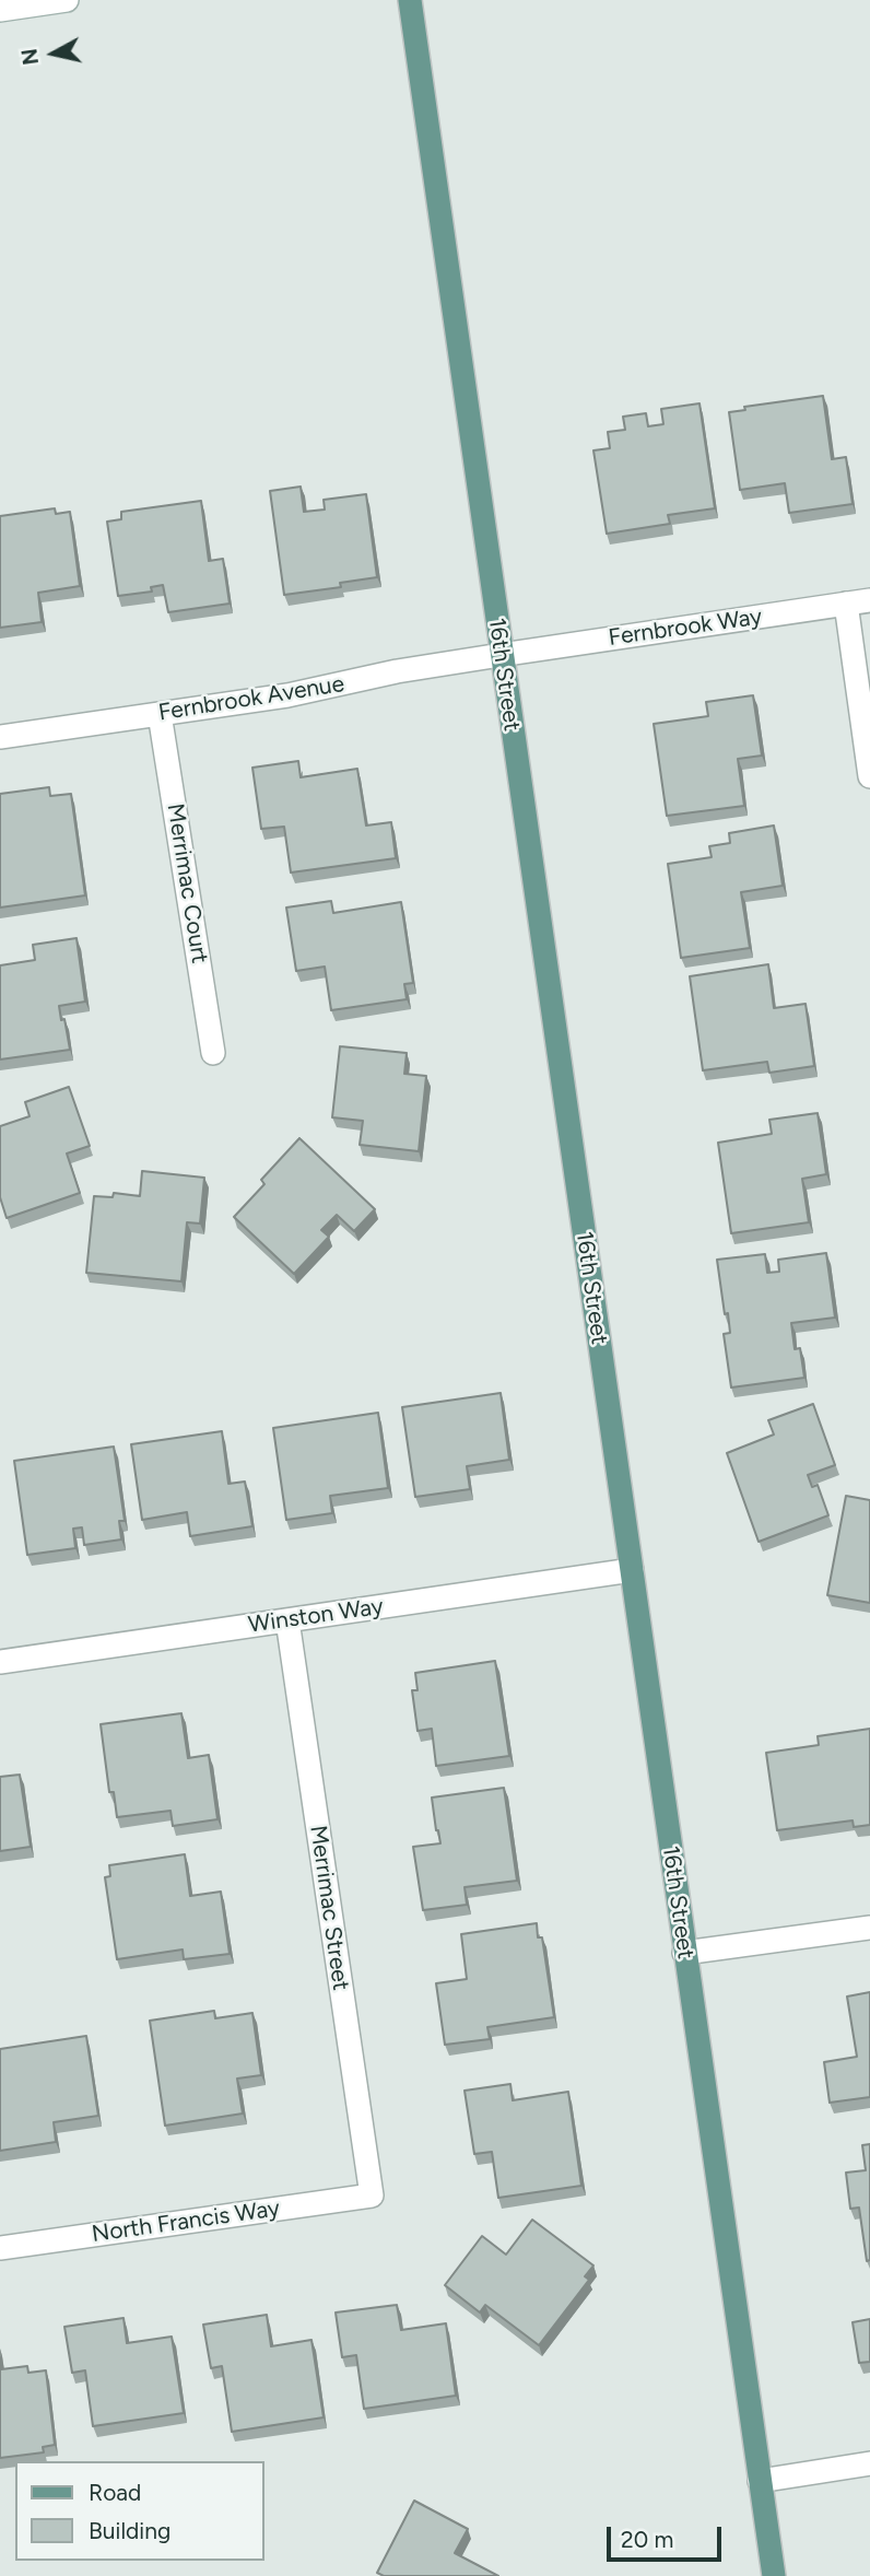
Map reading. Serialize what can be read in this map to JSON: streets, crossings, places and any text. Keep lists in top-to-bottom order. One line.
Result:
{"streets":{"main road":["16th Street"],"street":["Fernbrook Way","Fernbrook Avenue","Merrimac Court","Winston Way","Merrimac Street","North Francis Way"]},"crossings":[["Fernbrook Way","16th Street"],["Fernbrook Way","Fernbrook Avenue"],["16th Street","Fernbrook Avenue"],["16th Street","Winston Way"],["Fernbrook Avenue","Merrimac Court"],["Winston Way","Merrimac Street"],["Merrimac Street","North Francis Way"]],"legend":["Road","Building"],"scale_bar":"20 m","north":"left"}
